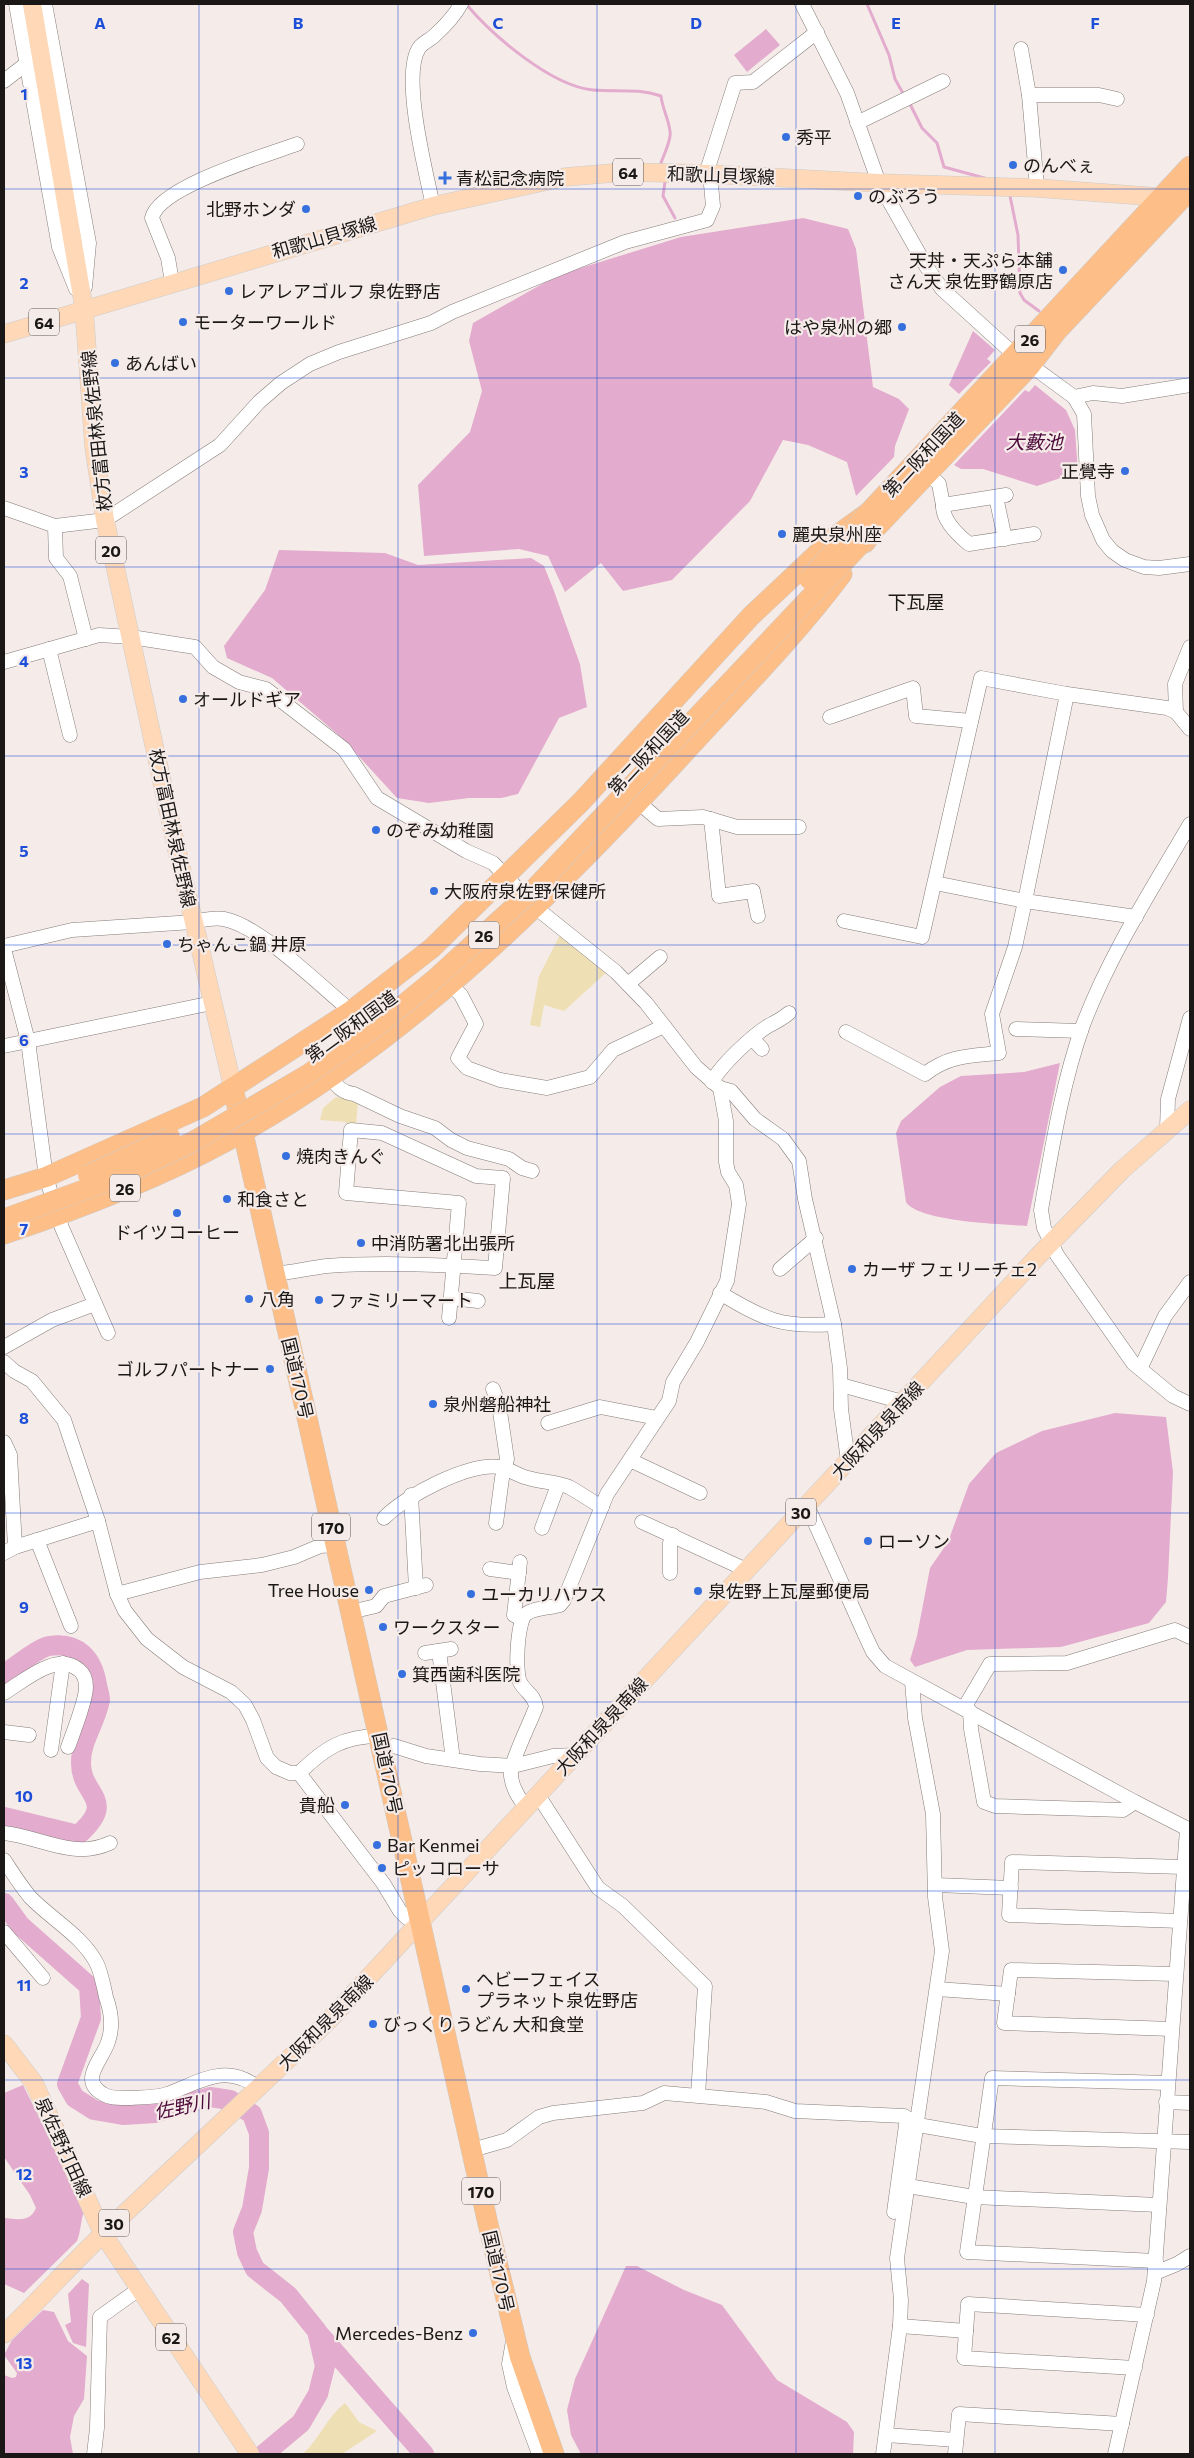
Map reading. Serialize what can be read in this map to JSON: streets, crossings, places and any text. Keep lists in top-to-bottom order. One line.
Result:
{"streets":{"highway":["26","第二阪和国道","国道170号","170"],"main road":["64","和歌山貝塚線","枚方富田林泉佐野線","20","大阪和泉泉南線","30","泉佐野打田線","62"]},"crossings":[["和歌山貝塚線","枚方富田林泉佐野線"],["和歌山貝塚線","第二阪和国道"],["26","枚方富田林泉佐野線"],["26","第二阪和国道"],["26","国道170号"],["枚方富田林泉佐野線","国道170号"],["国道170号","大阪和泉泉南線"],["大阪和泉泉南線","泉佐野打田線"]],"districts":["下瓦屋","上瓦屋"],"water":["大藪池","佐野川"],"places":{"other":["秀平","のんべぇ","のぶろう","北野ホンダ","天丼・天ぷら本舗 さん天 泉佐野鶴原店","レアレアゴルフ 泉佐野店","モーターワールド","はや泉州の郷","あんばい","正覺寺","麗央泉州座","オールドギア","のぞみ幼稚園","大阪府泉佐野保健所","ちゃんこ鍋 井原","焼肉きんぐ","和食さと","ドイツコーヒー","中消防署北出張所","カーザ フェリーチェ2","八角","ファミリーマート","ゴルフパートナー","泉州磐船神社","ローソン","Tree House","泉佐野上瓦屋郵便局","ユーカリハウス","ワークスター","箕西歯科医院","貴船","Bar Kenmei","ピッコローサ","ヘビーフェイス プラネット泉佐野店","びっくりうどん 大和食堂","Mercedes-Benz"],"health":["青松記念病院"]},"grid":{"columns":["A","B","C","D","E","F"],"rows":["1","2","3","4","5","6","7","8","9","10","11","12","13"]}}
